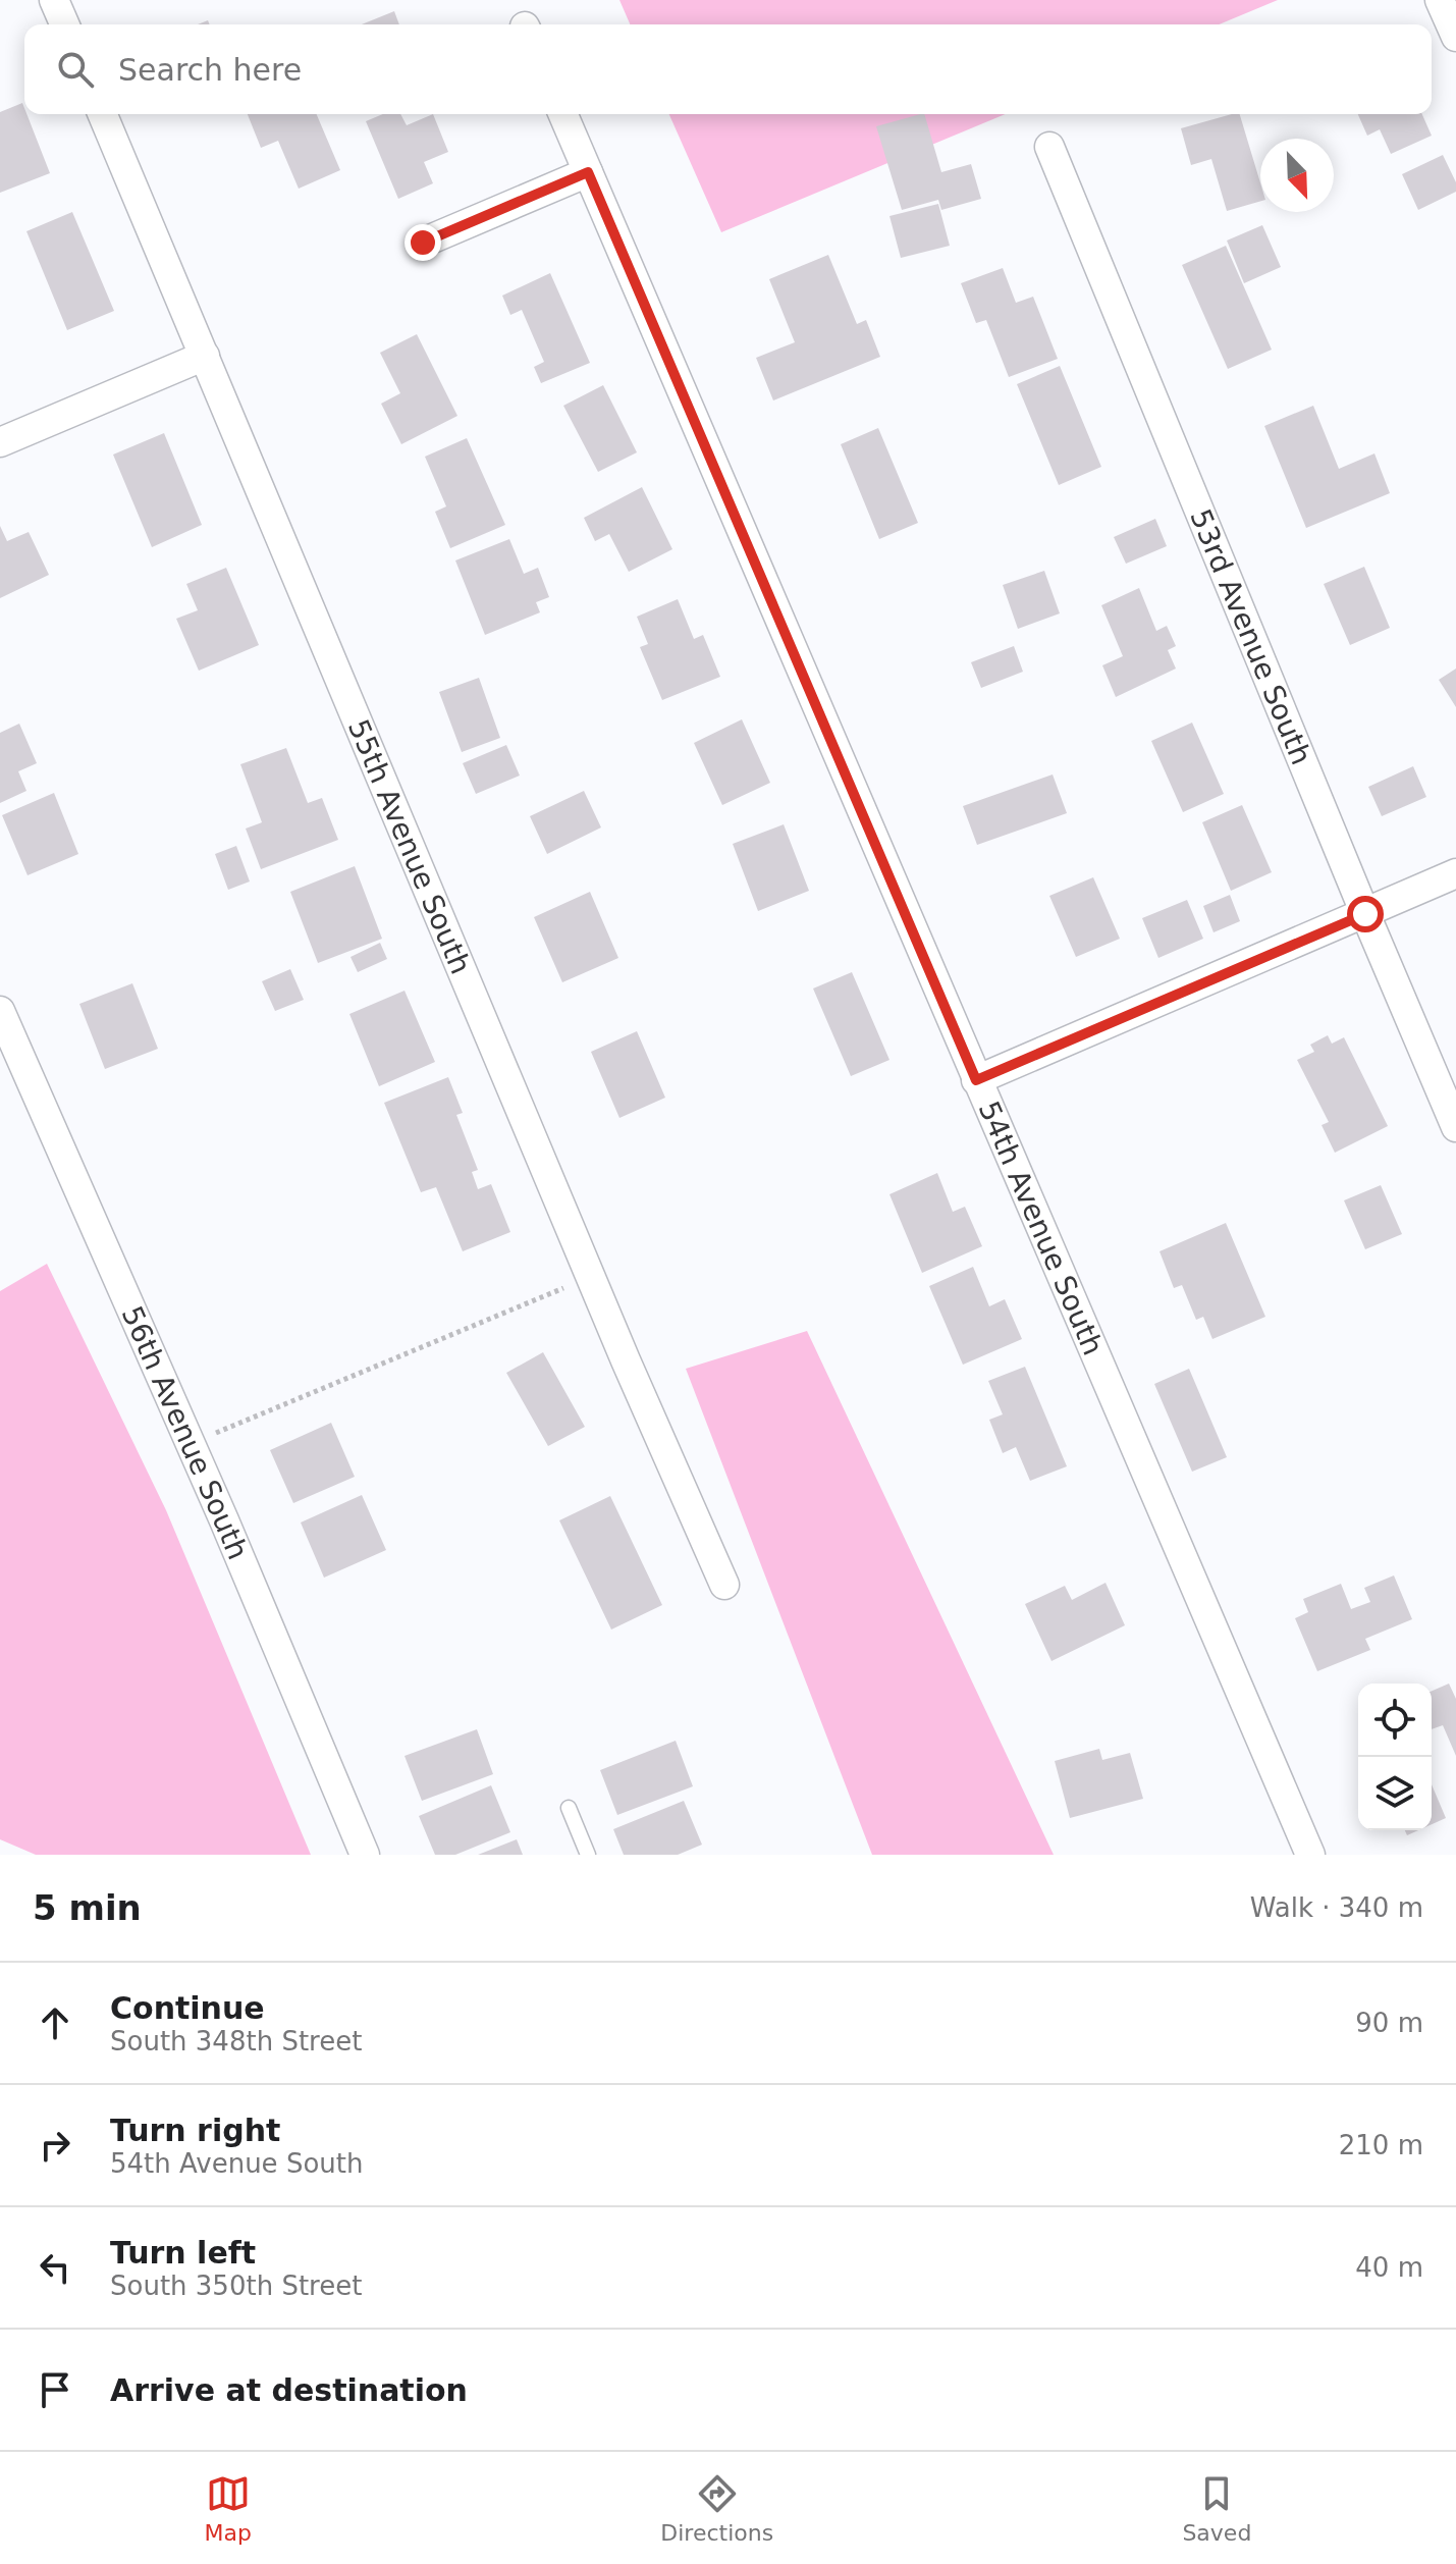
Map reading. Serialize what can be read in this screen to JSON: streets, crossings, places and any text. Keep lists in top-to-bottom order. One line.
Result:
{"streets":{"street":["53rd Avenue South","55th Avenue South","54th Avenue South","56th Avenue South"]},"north":"bottom right","page":{"search":"Search here","heading":["5 min","Walk · 340 m"],"list":[["Continue","South 348th Street","90 m"],["Turn right","54th Avenue South","210 m"],["Turn left","South 350th Street","40 m"],"Arrive at destination"],"nav":["Map","Directions","Saved"]}}
